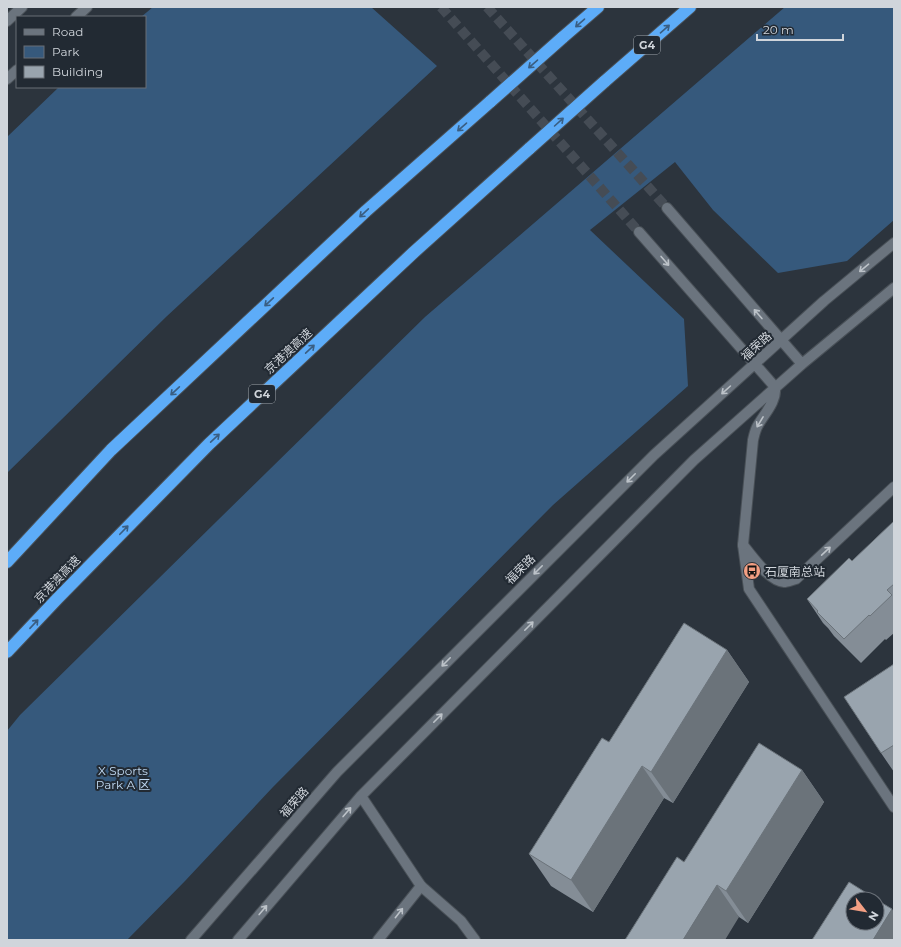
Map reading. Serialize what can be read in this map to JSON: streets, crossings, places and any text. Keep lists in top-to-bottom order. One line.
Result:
{"streets":{"highway":["G4","京港澳高速"],"main road":["福荣路"]},"parks":["X Sports Park A 区"],"places":{"bus stop":["石厦南总站"]},"legend":["Road","Park","Building"],"scale_bar":"20 m","north":"bottom right"}
